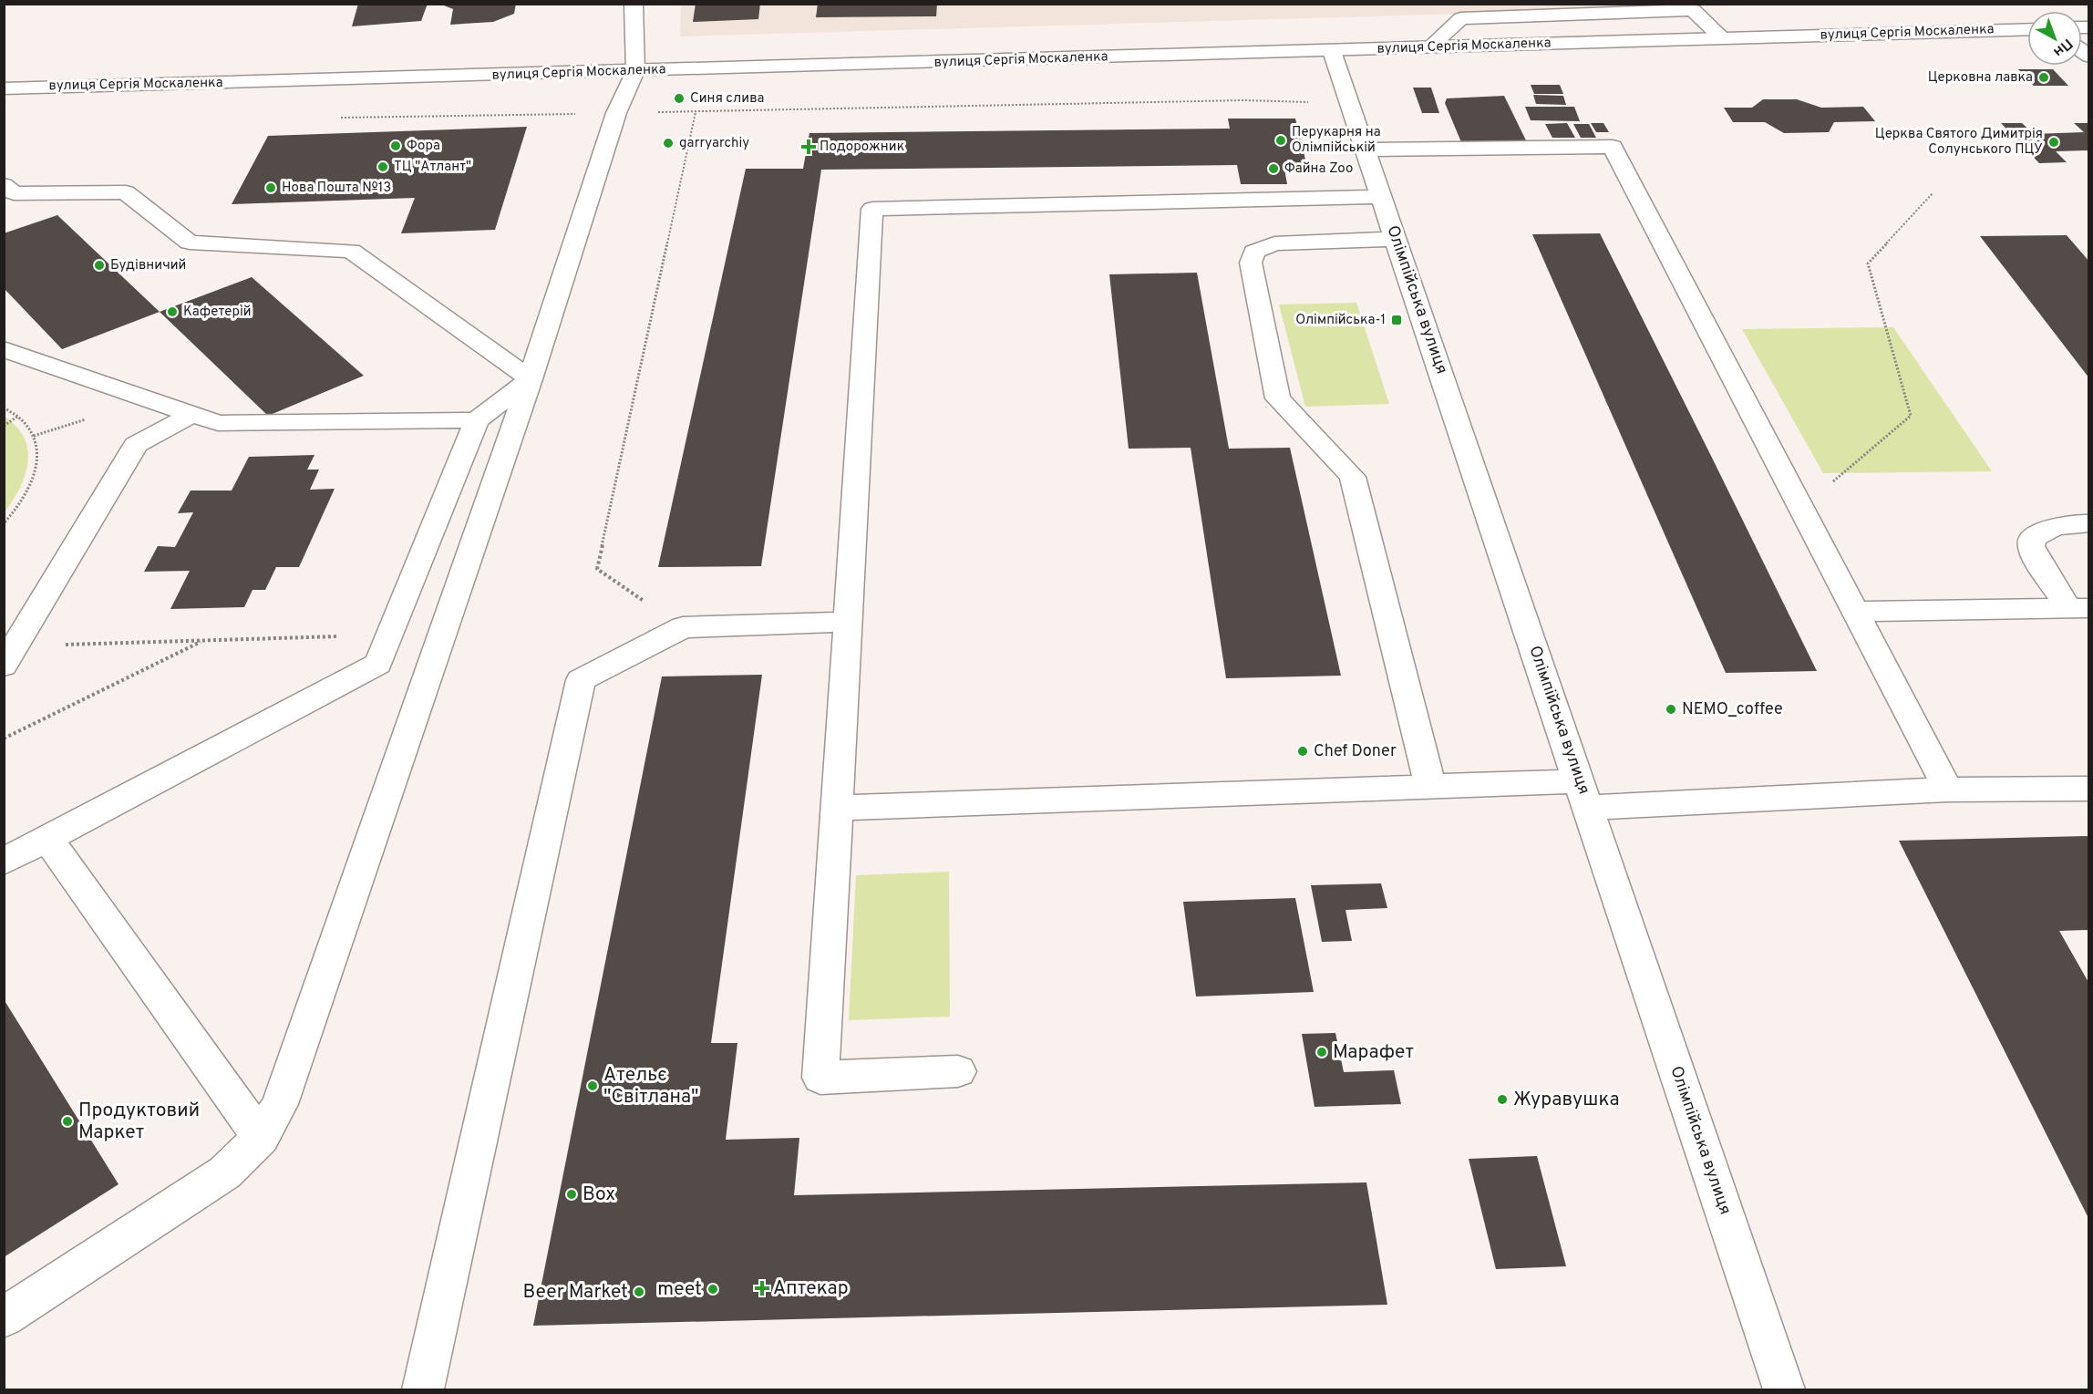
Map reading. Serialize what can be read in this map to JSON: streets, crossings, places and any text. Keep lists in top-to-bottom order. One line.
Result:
{"streets":{"main road":["вулиця Сергія Москаленка","Олімпійська вулиця"]},"crossings":[["вулиця Сергія Москаленка","Олімпійська вулиця"]],"places":{"other":["Церковна лавка","Синя слива","Перукарня на Олімпійській","Церква Святого Димитрія Солунського ПЦУ","garryarchiy","Фора","ТЦ \"Атлант\"","Файна Zoo","Нова Пошта №13","Будівничий","Кафетерій","NEMO_coffee","Chef Doner","Марафет","Ательє \"Світлана\"","Журавушка","Продуктовий Маркет","Box","meet","Beer Market"],"health":["Подорожник","Аптекар"],"transit":["Олімпійська-1"]},"north":"bottom right"}
